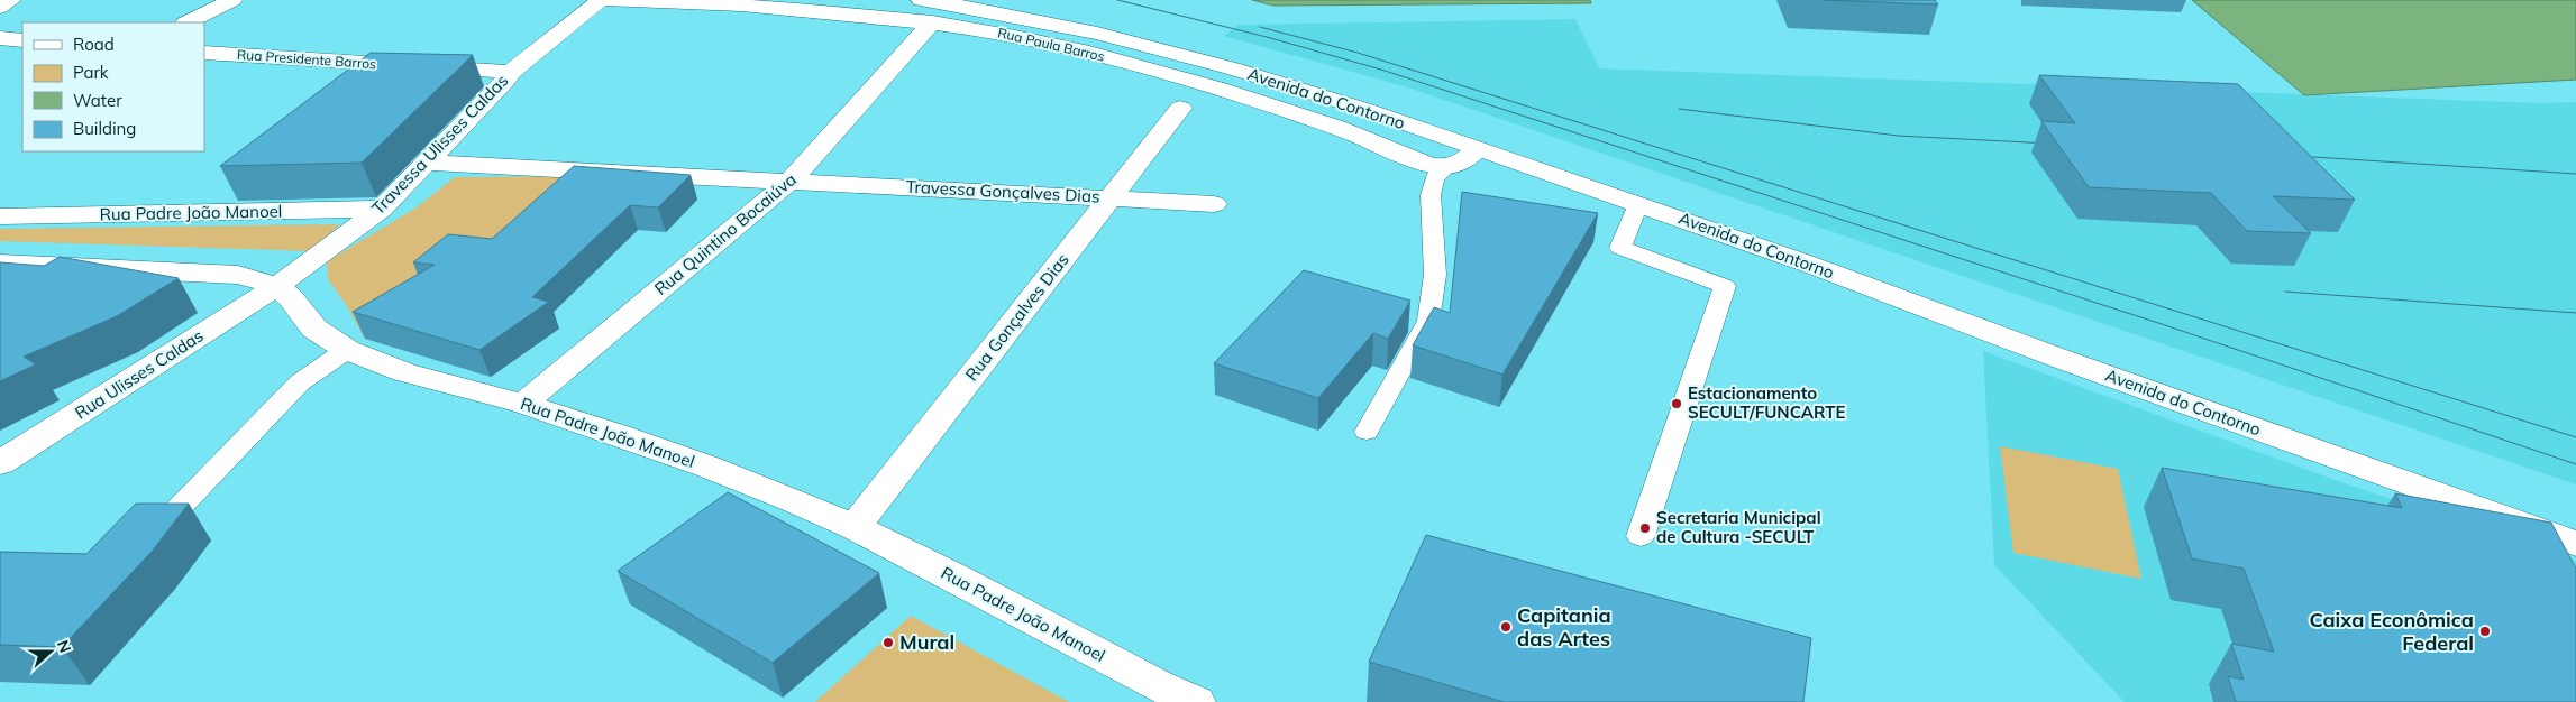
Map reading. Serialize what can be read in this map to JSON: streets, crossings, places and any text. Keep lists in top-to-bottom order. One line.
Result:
{"streets":{"street":["Rua Paula Barros","Rua Presidente Barros","Avenida do Contorno","Travessa Ulisses Caldas","Travessa Gonçalves Dias","Rua Padre João Manoel","Rua Quintino Bocaiúva","Rua Gonçalves Dias","Rua Ulisses Caldas"]},"crossings":[["Rua Paula Barros","Avenida do Contorno"],["Rua Paula Barros","Travessa Ulisses Caldas"],["Rua Paula Barros","Rua Quintino Bocaiúva"],["Rua Presidente Barros","Travessa Ulisses Caldas"],["Avenida do Contorno","Rua Quintino Bocaiúva"],["Travessa Ulisses Caldas","Travessa Gonçalves Dias"],["Travessa Ulisses Caldas","Rua Padre João Manoel"],["Travessa Ulisses Caldas","Rua Ulisses Caldas"],["Travessa Gonçalves Dias","Rua Quintino Bocaiúva"],["Travessa Gonçalves Dias","Rua Gonçalves Dias"],["Rua Padre João Manoel","Rua Quintino Bocaiúva"],["Rua Padre João Manoel","Rua Gonçalves Dias"],["Rua Padre João Manoel","Rua Ulisses Caldas"]],"places":["Estacionamento SECULT/FUNCARTE","Secretaria Municipal de Cultura -SECULT","Capitania das Artes","Caixa Econômica Federal","Mural"],"legend":["Road","Park","Water","Building"],"north":"right"}
